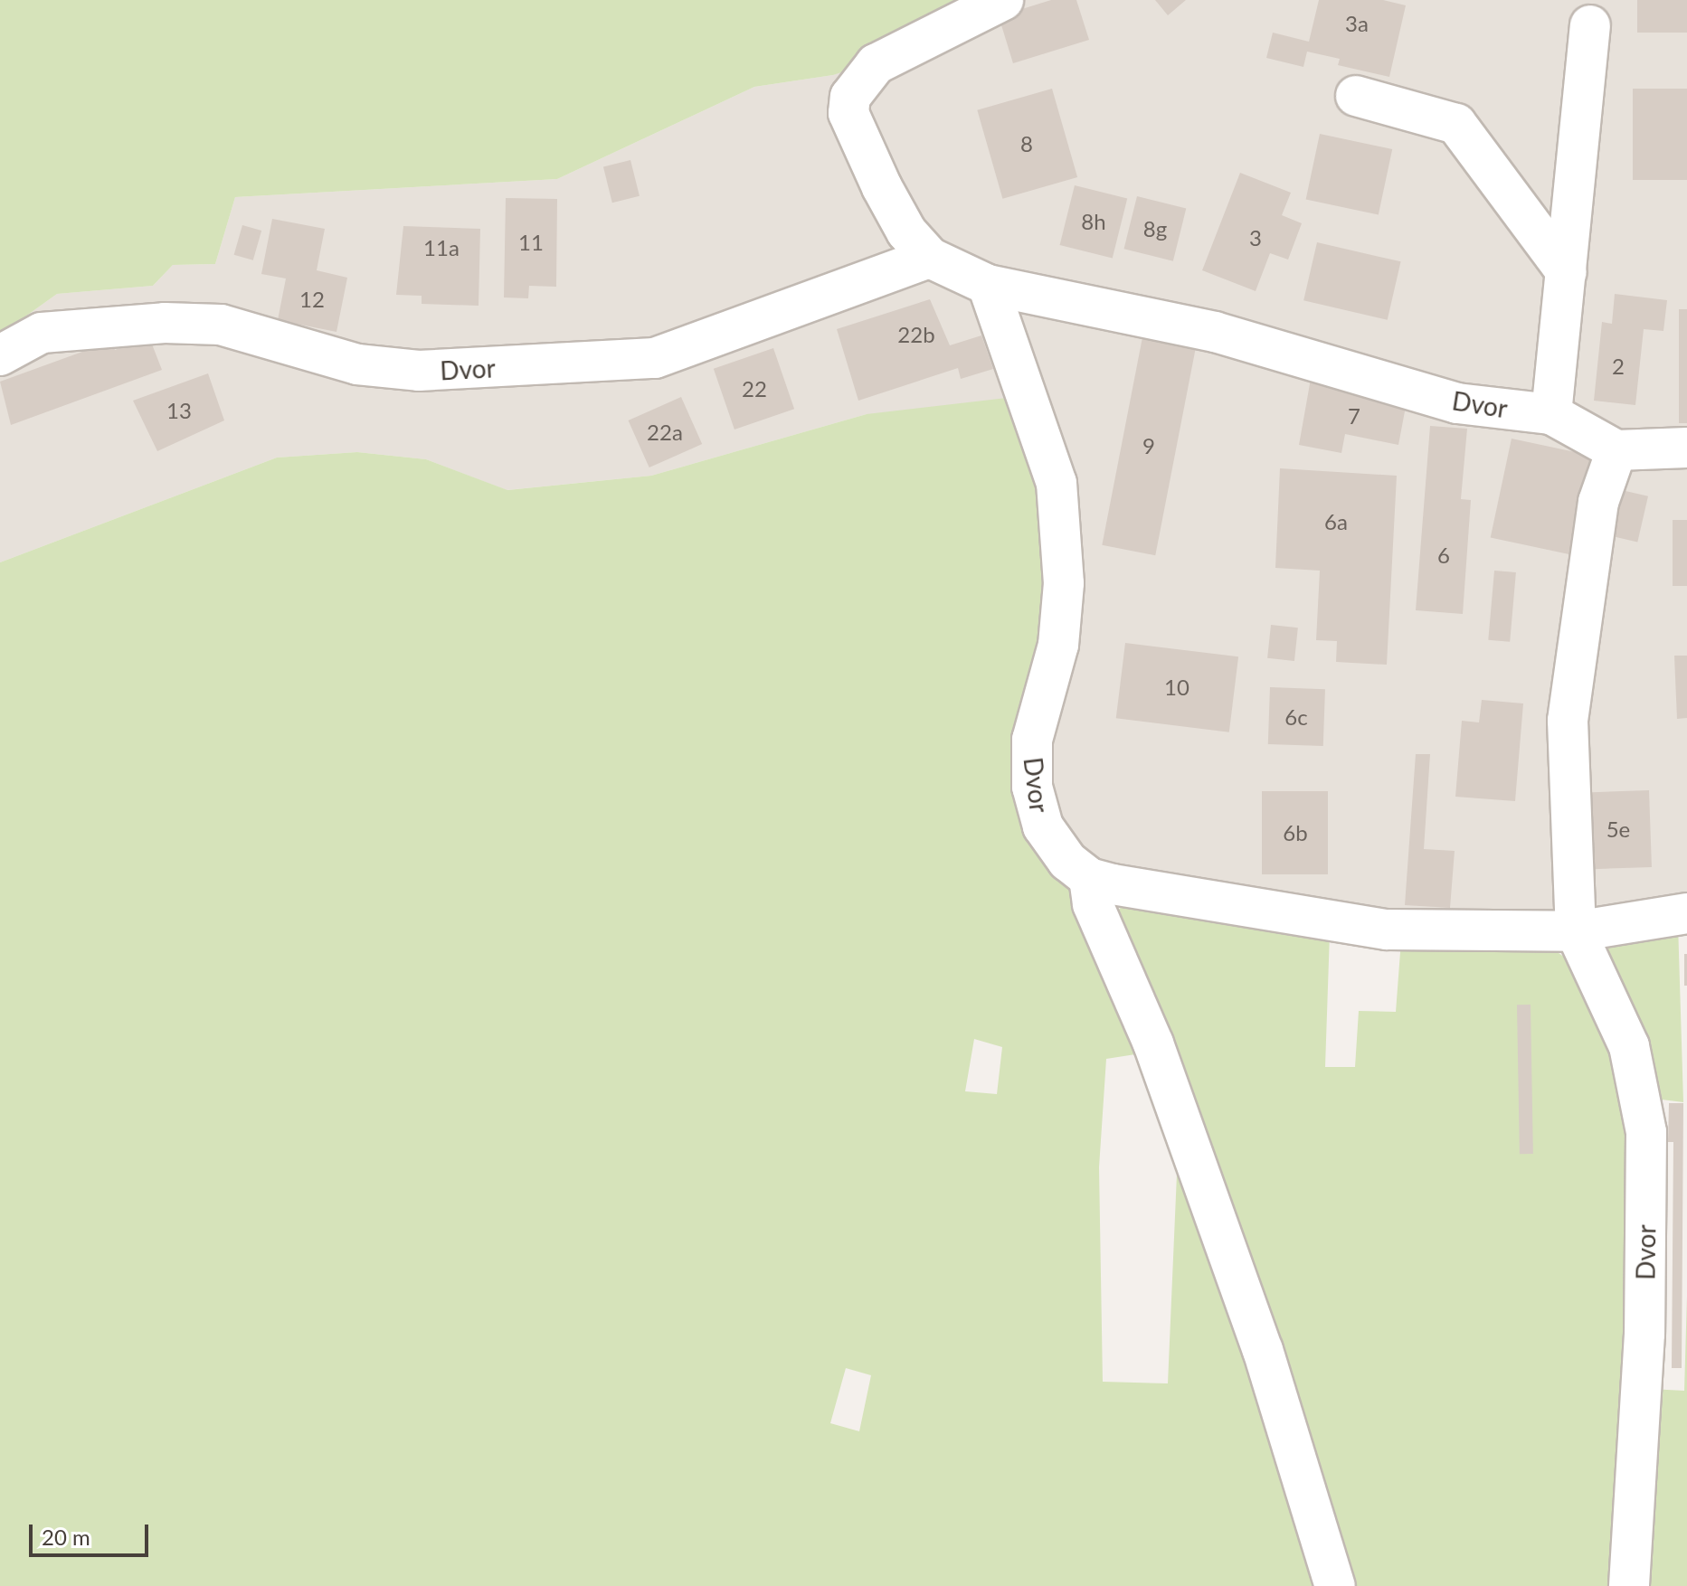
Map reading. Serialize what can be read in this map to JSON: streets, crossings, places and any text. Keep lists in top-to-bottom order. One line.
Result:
{"streets":{"street":["Dvor"]},"house_numbers":["3a","8","8h","8g","3","11","11a","12","22b","2","22","13","7","22a","9","6a","6","10","6c","5e","6b"],"scale_bar":"20 m"}
